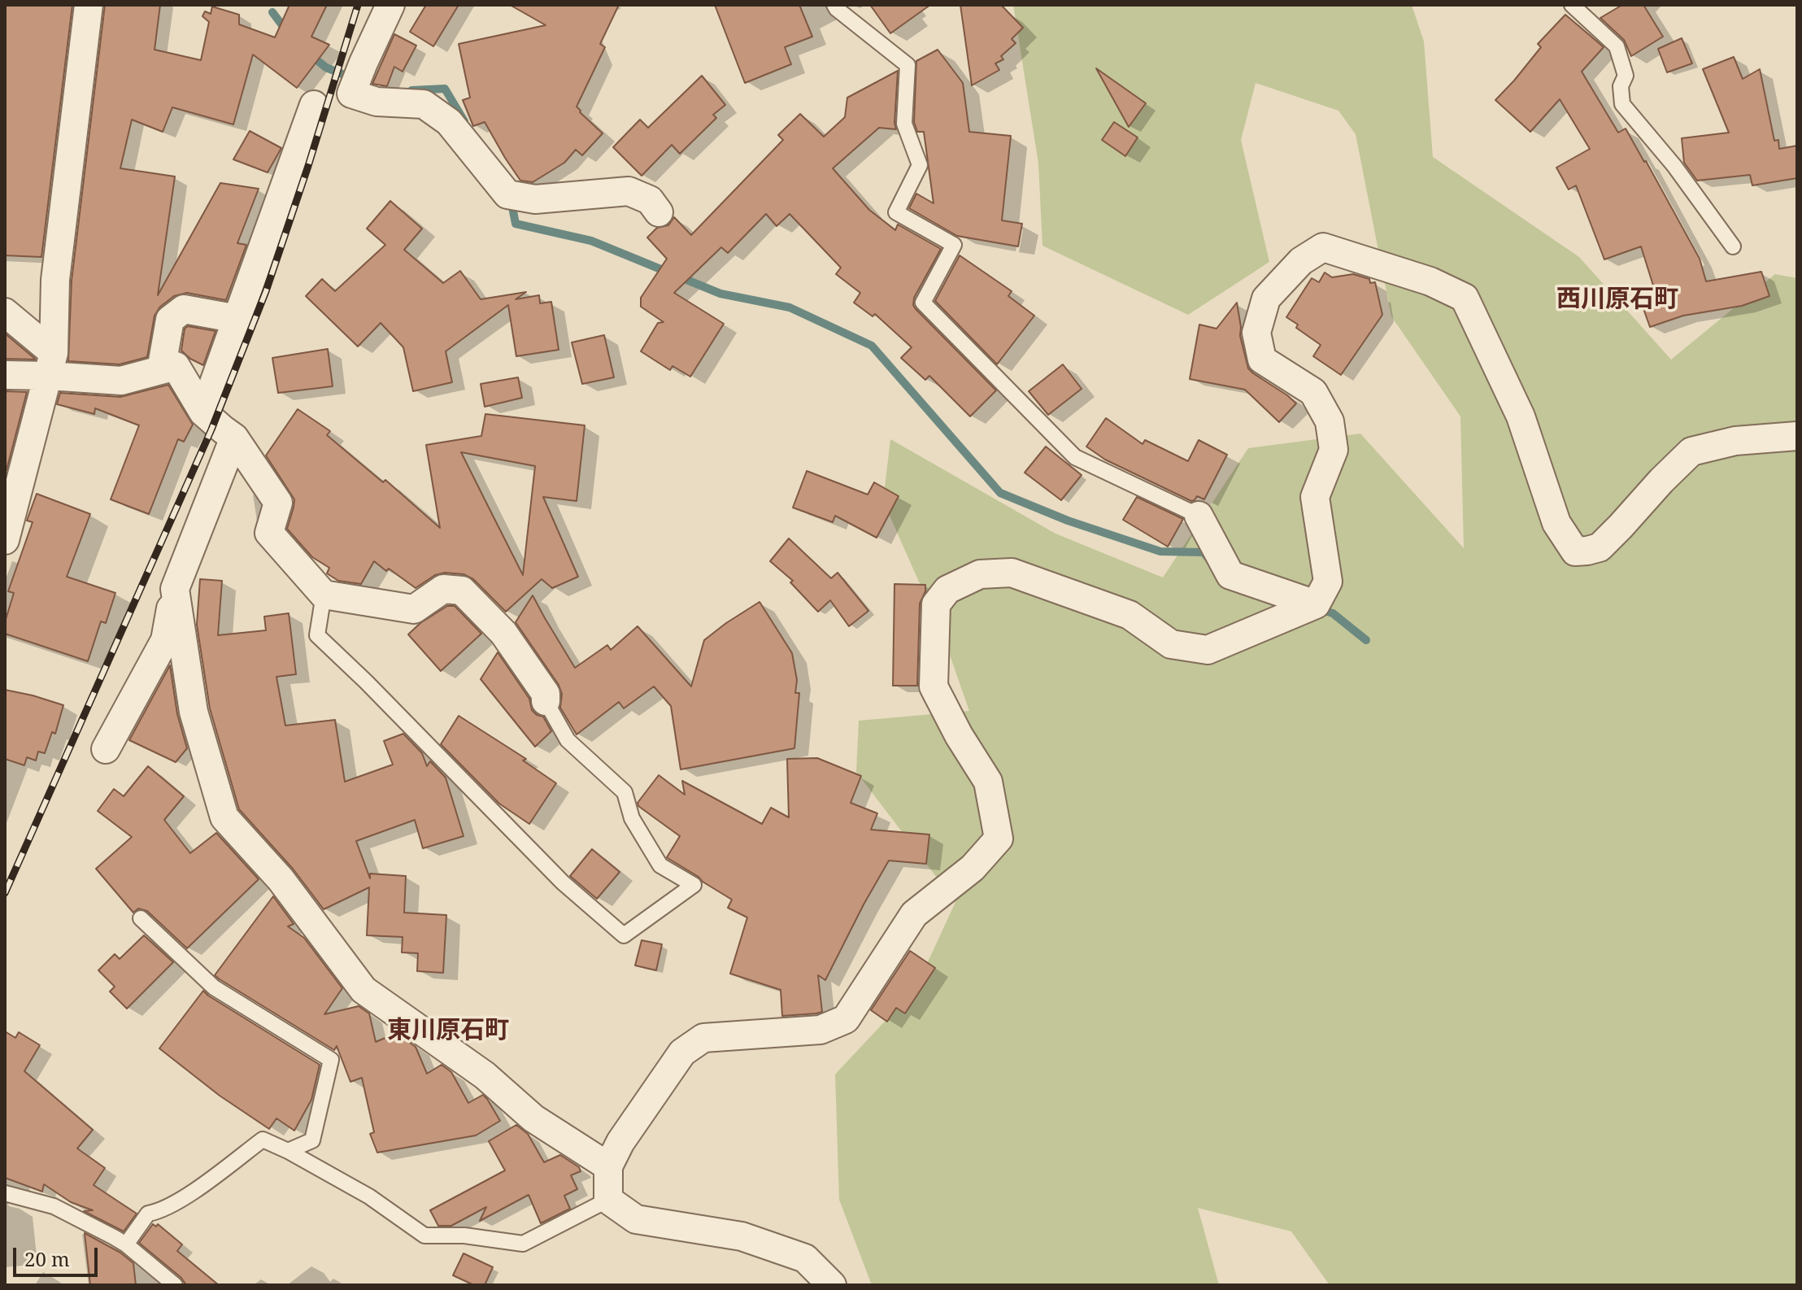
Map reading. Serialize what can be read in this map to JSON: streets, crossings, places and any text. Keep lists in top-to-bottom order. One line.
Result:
{"districts":["西川原石町","東川原石町"],"scale_bar":"20 m"}
